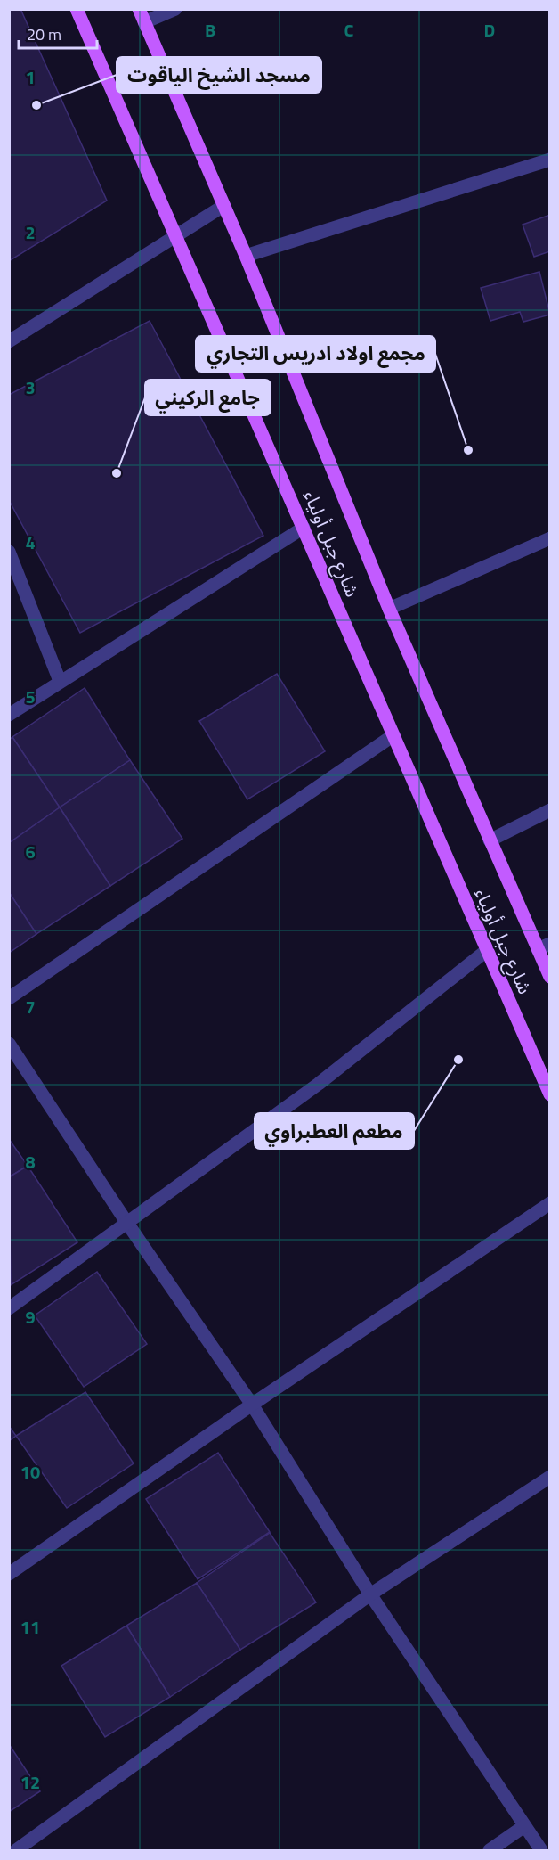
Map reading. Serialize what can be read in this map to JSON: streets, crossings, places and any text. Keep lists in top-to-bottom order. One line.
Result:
{"streets":{"main road":["شارع جبل أولياء"]},"places":["مسجد الشيخ الياقوت","مجمع اولاد ادريس التجاري","جامع الركيني","مطعم العطبراوي"],"scale_bar":"20 m","grid":{"columns":["B","C","D"],"rows":["1","2","3","4","5","6","7","8","9","10","11","12"]}}
